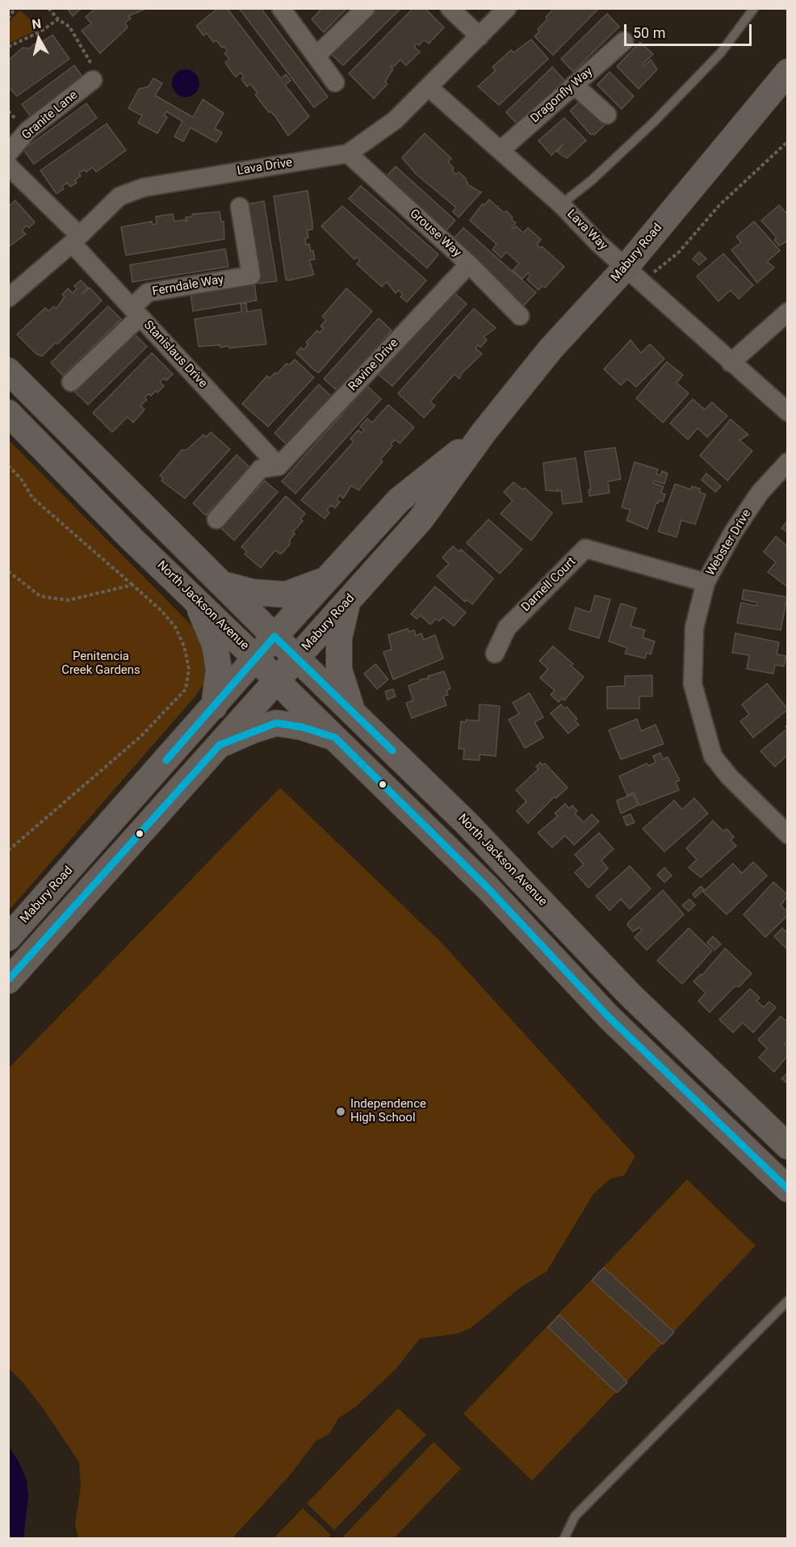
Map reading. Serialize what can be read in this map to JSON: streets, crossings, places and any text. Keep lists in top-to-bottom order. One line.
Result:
{"streets":{"main road":["Mabury Road","North Jackson Avenue"],"street":["Dragonfly Way","Granite Lane","Lava Drive","Lava Way","Grouse Way","Ferndale Way","Stanislaus Drive","Ravine Drive","Webster Drive","Darnell Court"]},"crossings":[["Dragonfly Way","Lava Way"],["Lava Drive","Lava Way"],["Lava Drive","Grouse Way"],["Lava Drive","Stanislaus Drive"],["Lava Way","Mabury Road"],["Grouse Way","Ravine Drive"],["Mabury Road","North Jackson Avenue"],["Ferndale Way","Stanislaus Drive"],["Stanislaus Drive","Ravine Drive"],["Webster Drive","Darnell Court"]],"parks":["Penitencia Creek Gardens"],"places":["Independence High School"],"scale_bar":"50 m","north":"top"}
